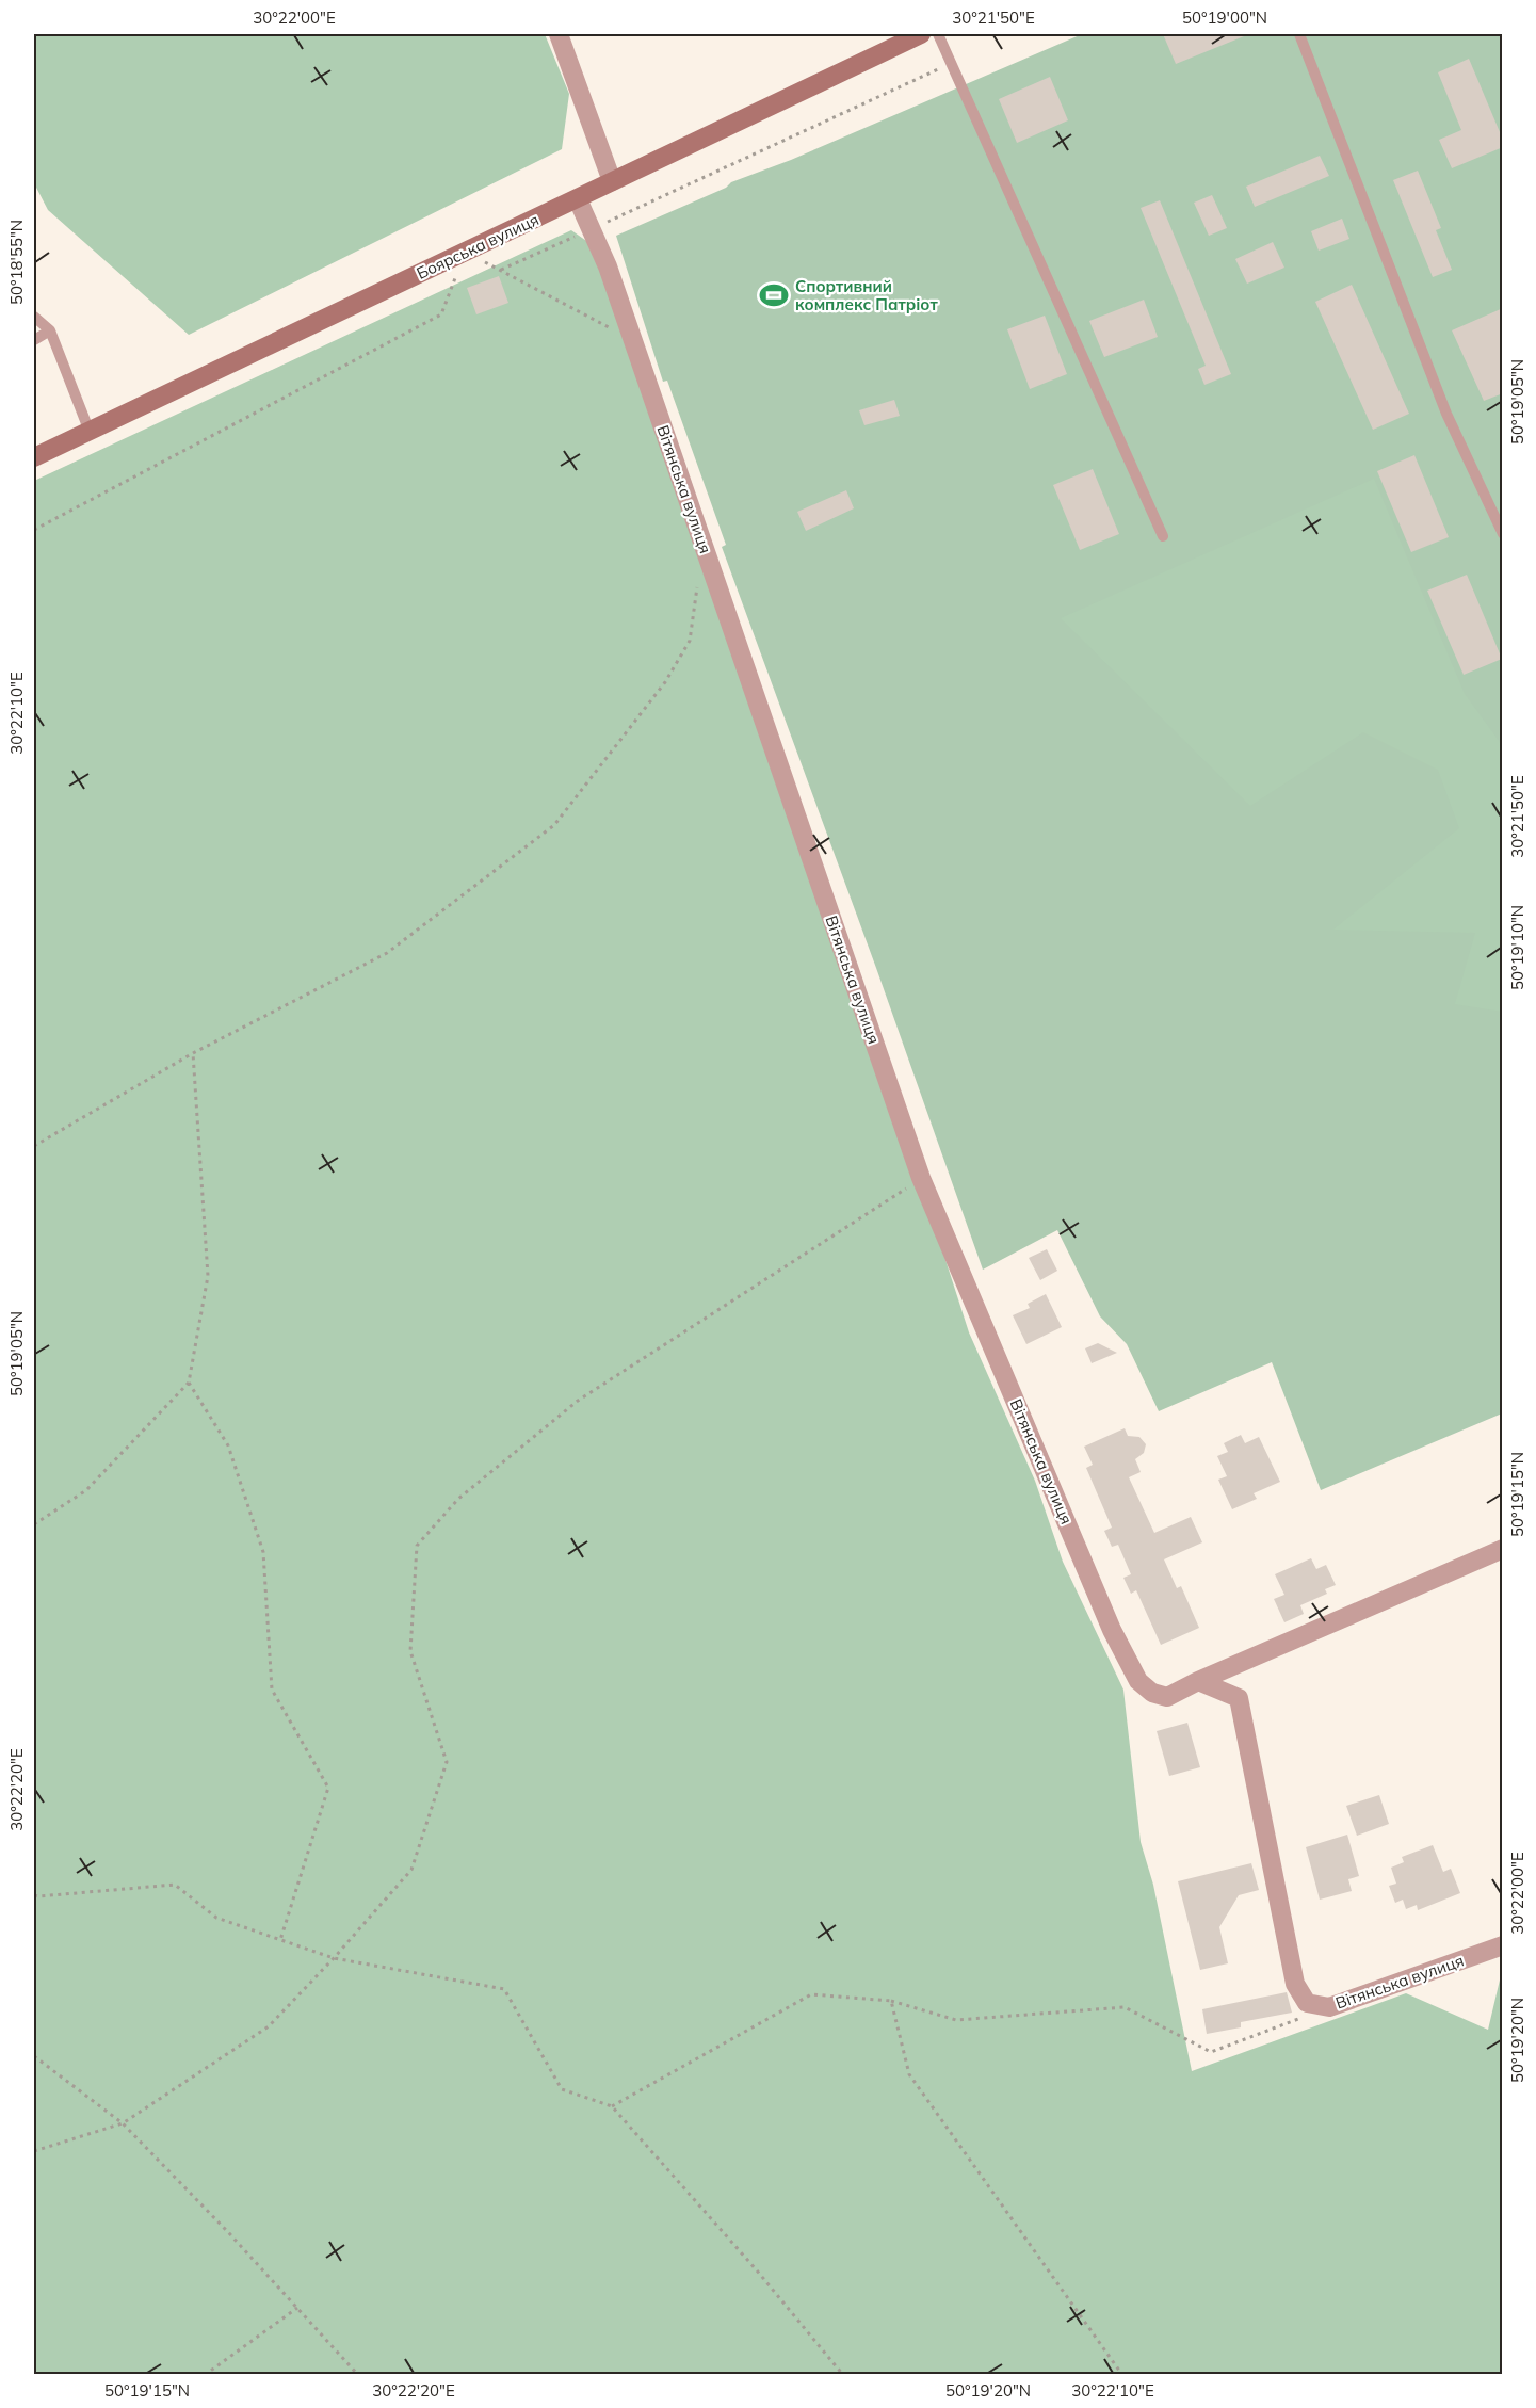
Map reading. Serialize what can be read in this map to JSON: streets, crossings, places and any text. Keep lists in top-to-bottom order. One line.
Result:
{"streets":{"street":["Боярська вулиця","Вітянська вулиця"]},"crossings":[["Боярська вулиця","Вітянська вулиця"]],"places":{"sports":["Спортивний комплекс Патріот"]},"coordinates":["30°22'00\"E","30°21'50\"E","50°19'00\"N","50°18'55\"N","50°19'05\"N","30°22'10\"E","50°19'10\"N","50°19'15\"N","30°22'20\"E","50°19'20\"N"]}
